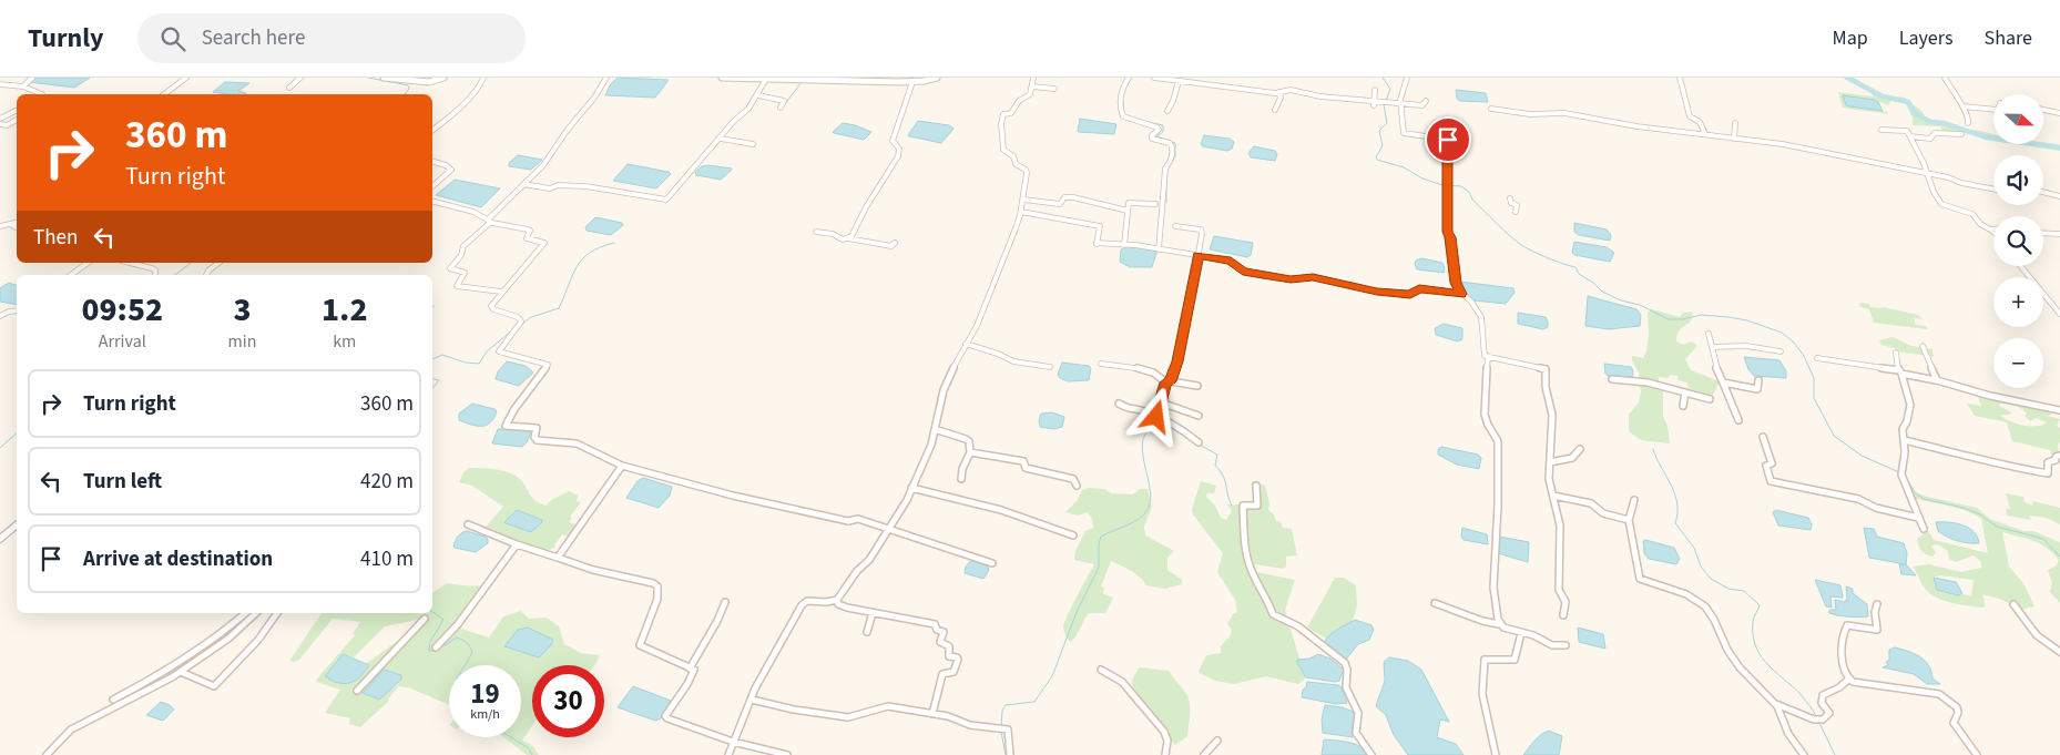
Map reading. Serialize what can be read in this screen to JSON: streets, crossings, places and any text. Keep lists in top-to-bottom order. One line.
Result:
{"north":"right","page":{"header":"Turnly","search":"Search here","nav":["Map","Layers","Share"],"map_buttons":["+","−"],"turn":["360 m","Turn right"],"then":"Then","eta":["09:52","Arrival","3","min","1.2","km"],"list":[{"name":"Turn right","value":"360 m"},{"name":"Turn left","value":"420 m"},{"name":"Arrive at destination","value":"410 m"}],"speed":"19 km/h","limit":"30"}}
